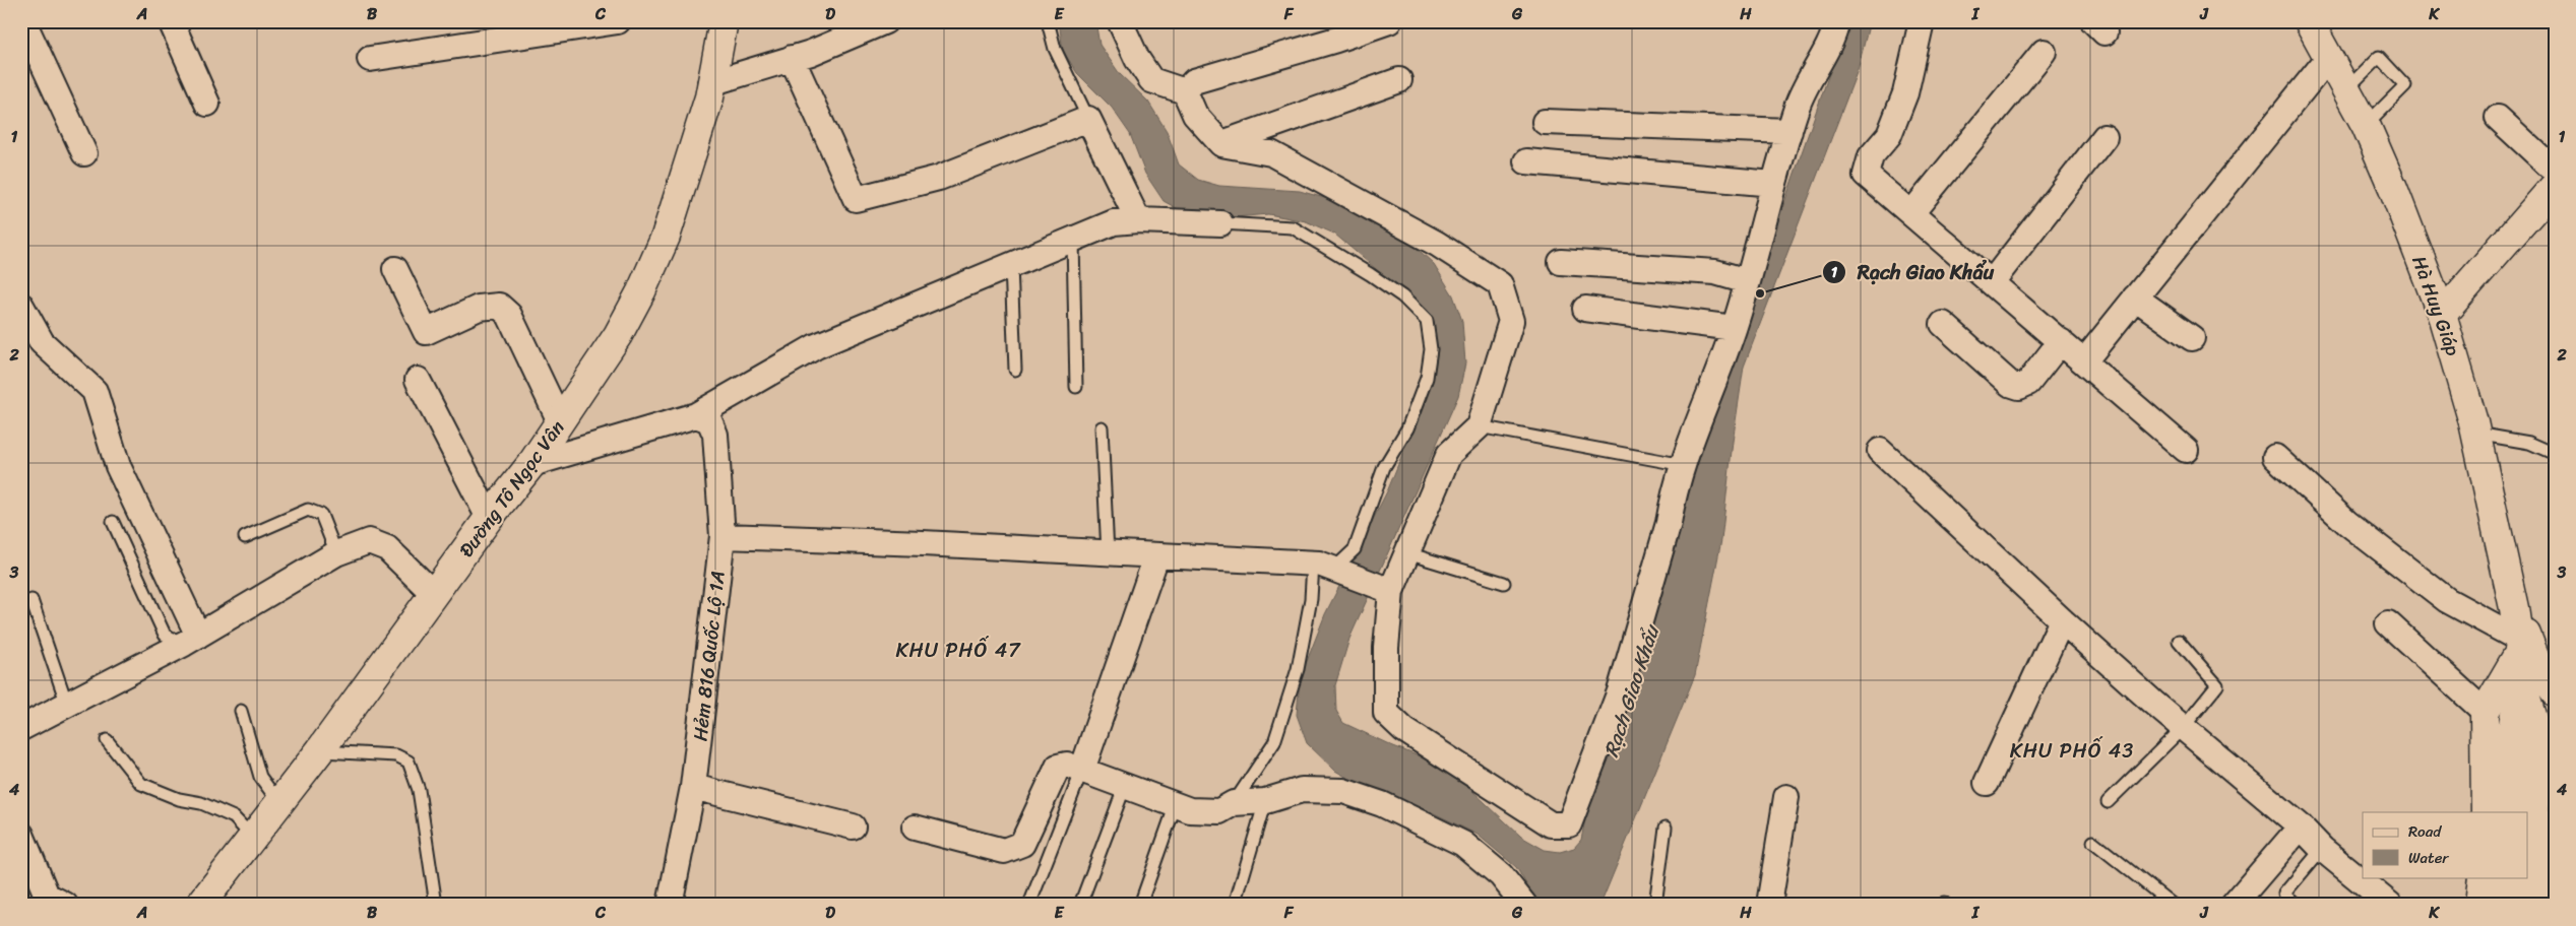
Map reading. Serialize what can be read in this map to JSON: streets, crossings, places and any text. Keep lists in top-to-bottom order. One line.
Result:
{"streets":{"main road":["Hà Huy Giáp","Đường Tô Ngọc Vân"],"street":["Hẻm 816 Quốc Lộ 1A"]},"districts":["KHU PHỐ 47","KHU PHỐ 43"],"water":["Rạch Giao Khẩu"],"places":["Rạch Giao Khẩu"],"legend":["Road","Water"],"grid":{"columns":["A","B","C","D","E","F","G","H","I","J","K"],"rows":["1","2","3","4"]}}
